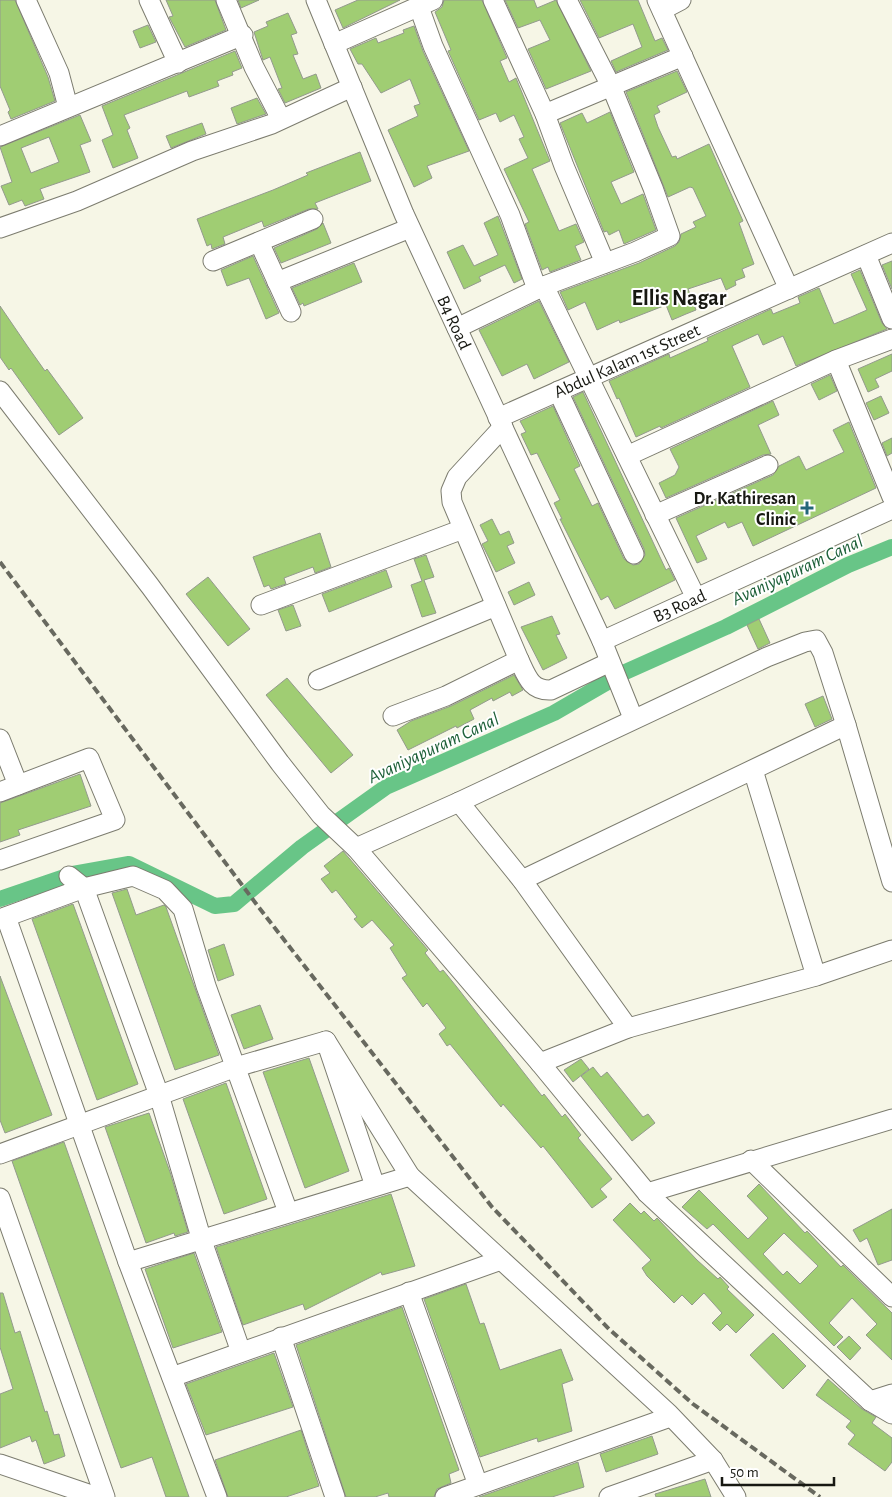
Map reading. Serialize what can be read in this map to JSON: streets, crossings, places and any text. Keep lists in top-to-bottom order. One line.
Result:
{"streets":{"street":["B4 Road","Abdul Kalam 1st Street","B3 Road"]},"crossings":[["B4 Road","Abdul Kalam 1st Street"],["B4 Road","B3 Road"]],"districts":["Ellis Nagar"],"water":["Avaniyapuram Canal"],"places":{"health":["Dr. Kathiresan Clinic"]},"scale_bar":"50 m"}
